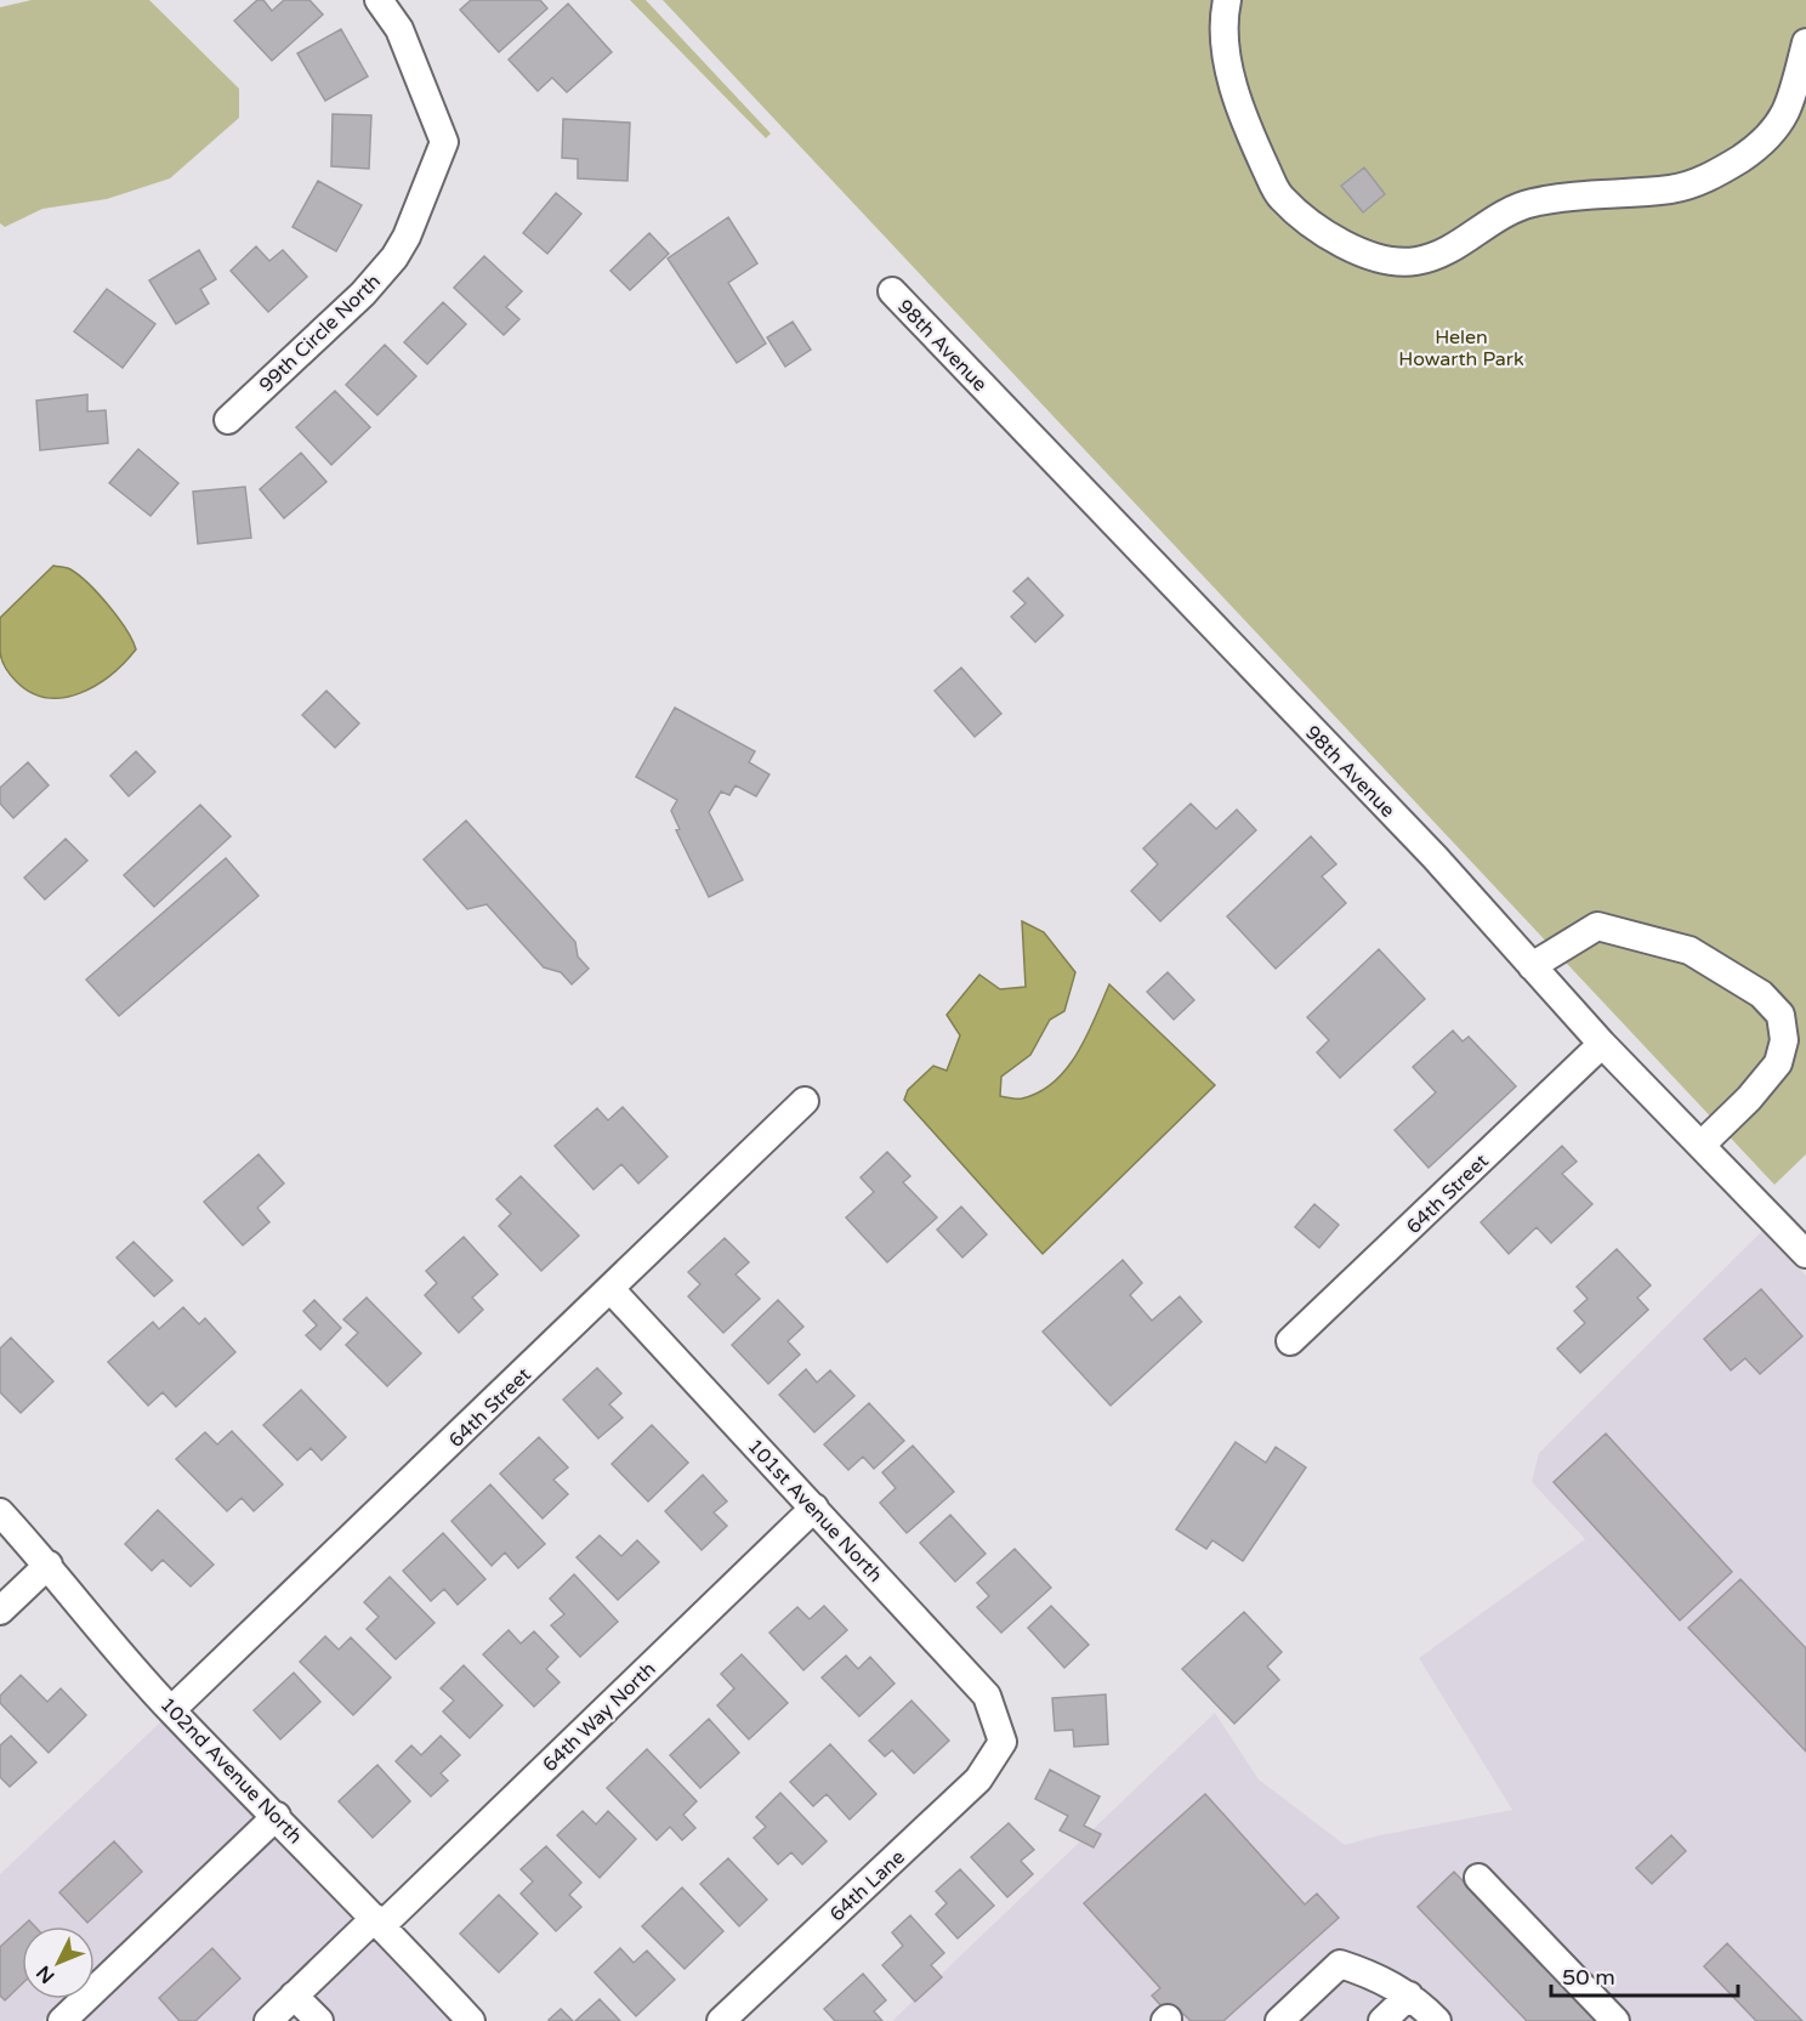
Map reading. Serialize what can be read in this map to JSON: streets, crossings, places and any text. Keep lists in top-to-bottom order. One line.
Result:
{"streets":{"street":["99th Circle North","98th Avenue","64th Street","101st Avenue North","64th Way North","102nd Avenue North","64th Lane"]},"crossings":[["98th Avenue","64th Street"],["64th Street","101st Avenue North"],["64th Street","102nd Avenue North"],["101st Avenue North","64th Way North"],["101st Avenue North","64th Lane"],["64th Way North","102nd Avenue North"]],"parks":["Helen Howarth Park"],"scale_bar":"50 m","north":"bottom left"}
